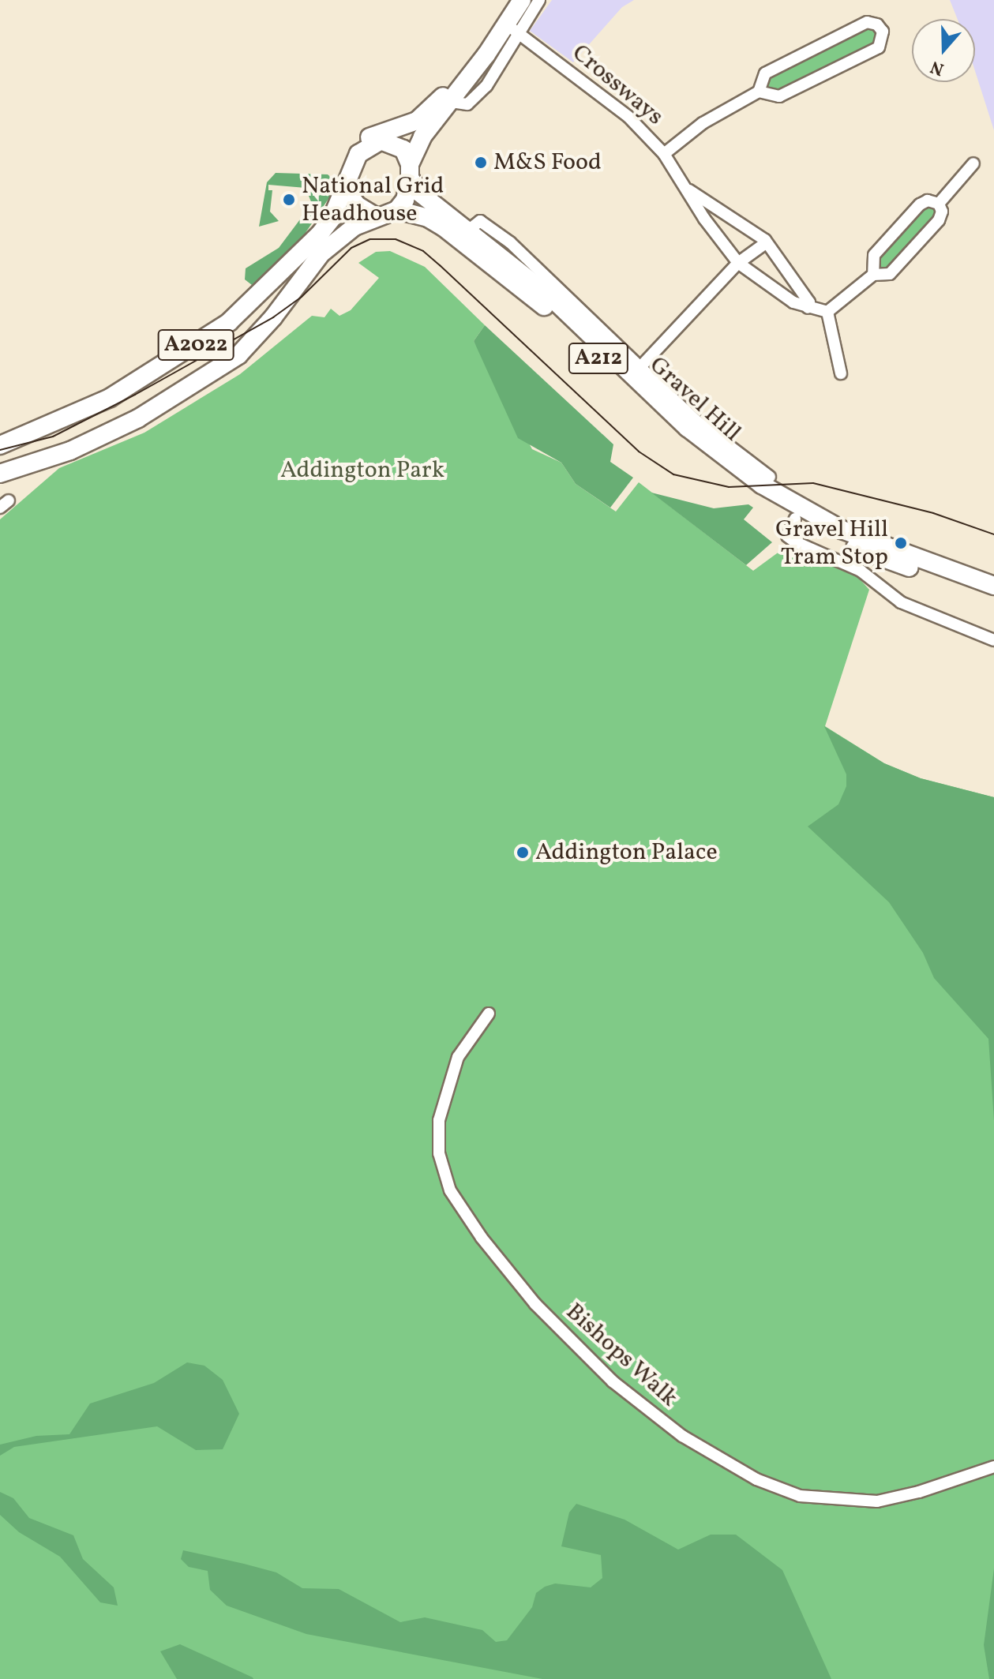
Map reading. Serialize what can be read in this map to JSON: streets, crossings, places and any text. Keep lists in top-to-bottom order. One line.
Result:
{"streets":{"main road":["A2022","A212","Gravel Hill"],"street":["Crossways","Bishops Walk"]},"crossings":[["A2022","Gravel Hill"]],"parks":["Addington Park"],"places":["M&S Food","National Grid Headhouse","Gravel Hill Tram Stop","Addington Palace"],"north":"bottom"}
